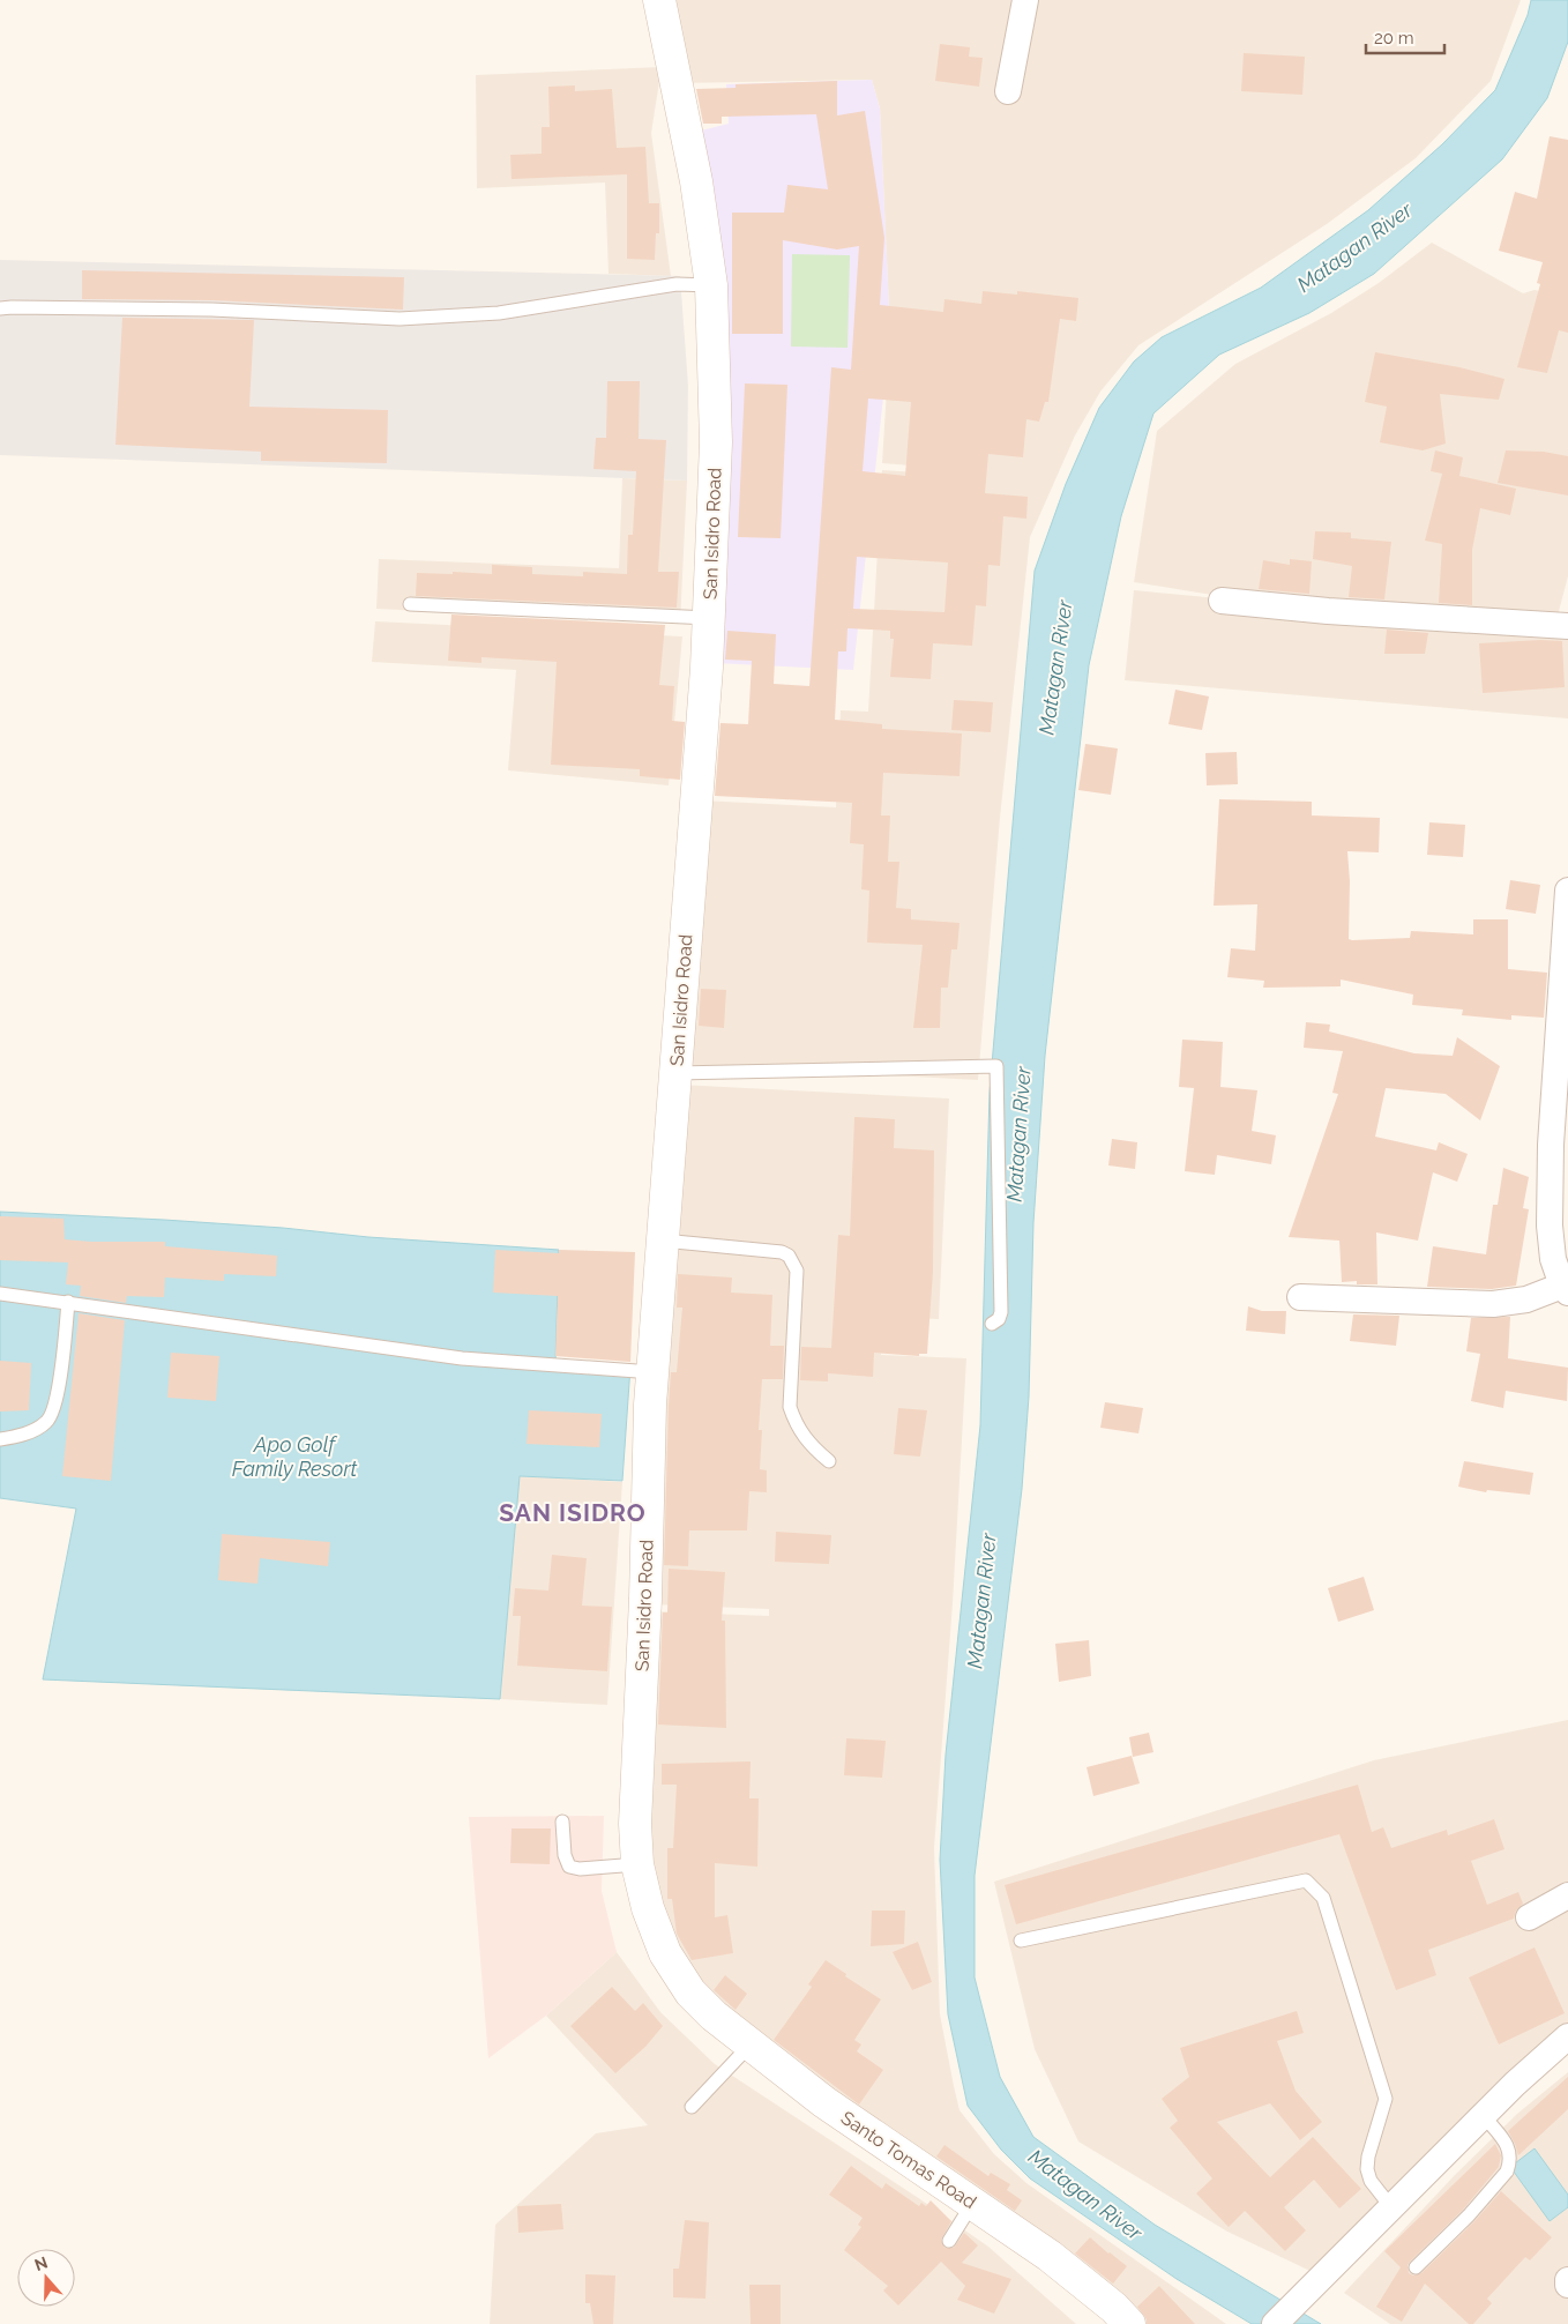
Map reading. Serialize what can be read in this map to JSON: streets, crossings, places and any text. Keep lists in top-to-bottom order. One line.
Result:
{"streets":{"street":["San Isidro Road","Santo Tomas Road"]},"crossings":[["San Isidro Road","Santo Tomas Road"]],"districts":["SAN ISIDRO"],"water":["Matagan River","Apo Golf Family Resort"],"scale_bar":"20 m","north":"top"}
